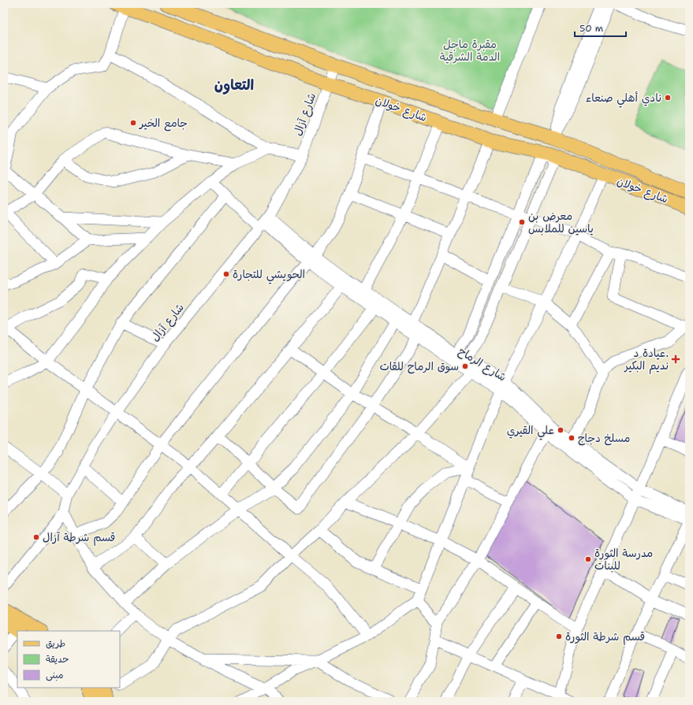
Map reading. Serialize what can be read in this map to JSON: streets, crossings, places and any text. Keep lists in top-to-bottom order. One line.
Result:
{"streets":{"main road":["شارع خولان"],"street":["شارع آزال","شارع الرماح"]},"crossings":[["شارع خولان","شارع آزال"],["شارع آزال","شارع الرماح"]],"districts":["التعاون"],"parks":["مقبرة ماجل الدمة الشرقية"],"places":{"other":["نادي أهلي صنعاء","جامع الخير","معرض بن ياسين للملابس","الحويشي للتجارة","سوق الرماح للقات","علي القيري","مسلخ دجاج","قسم شرطة آزال","مدرسة الثورة للبنات","قسم شرطة الثورة"],"health":["عيادة د. نديم البكير"]},"legend":["طريق","حديقة","مبنى"],"scale_bar":"50 m"}
